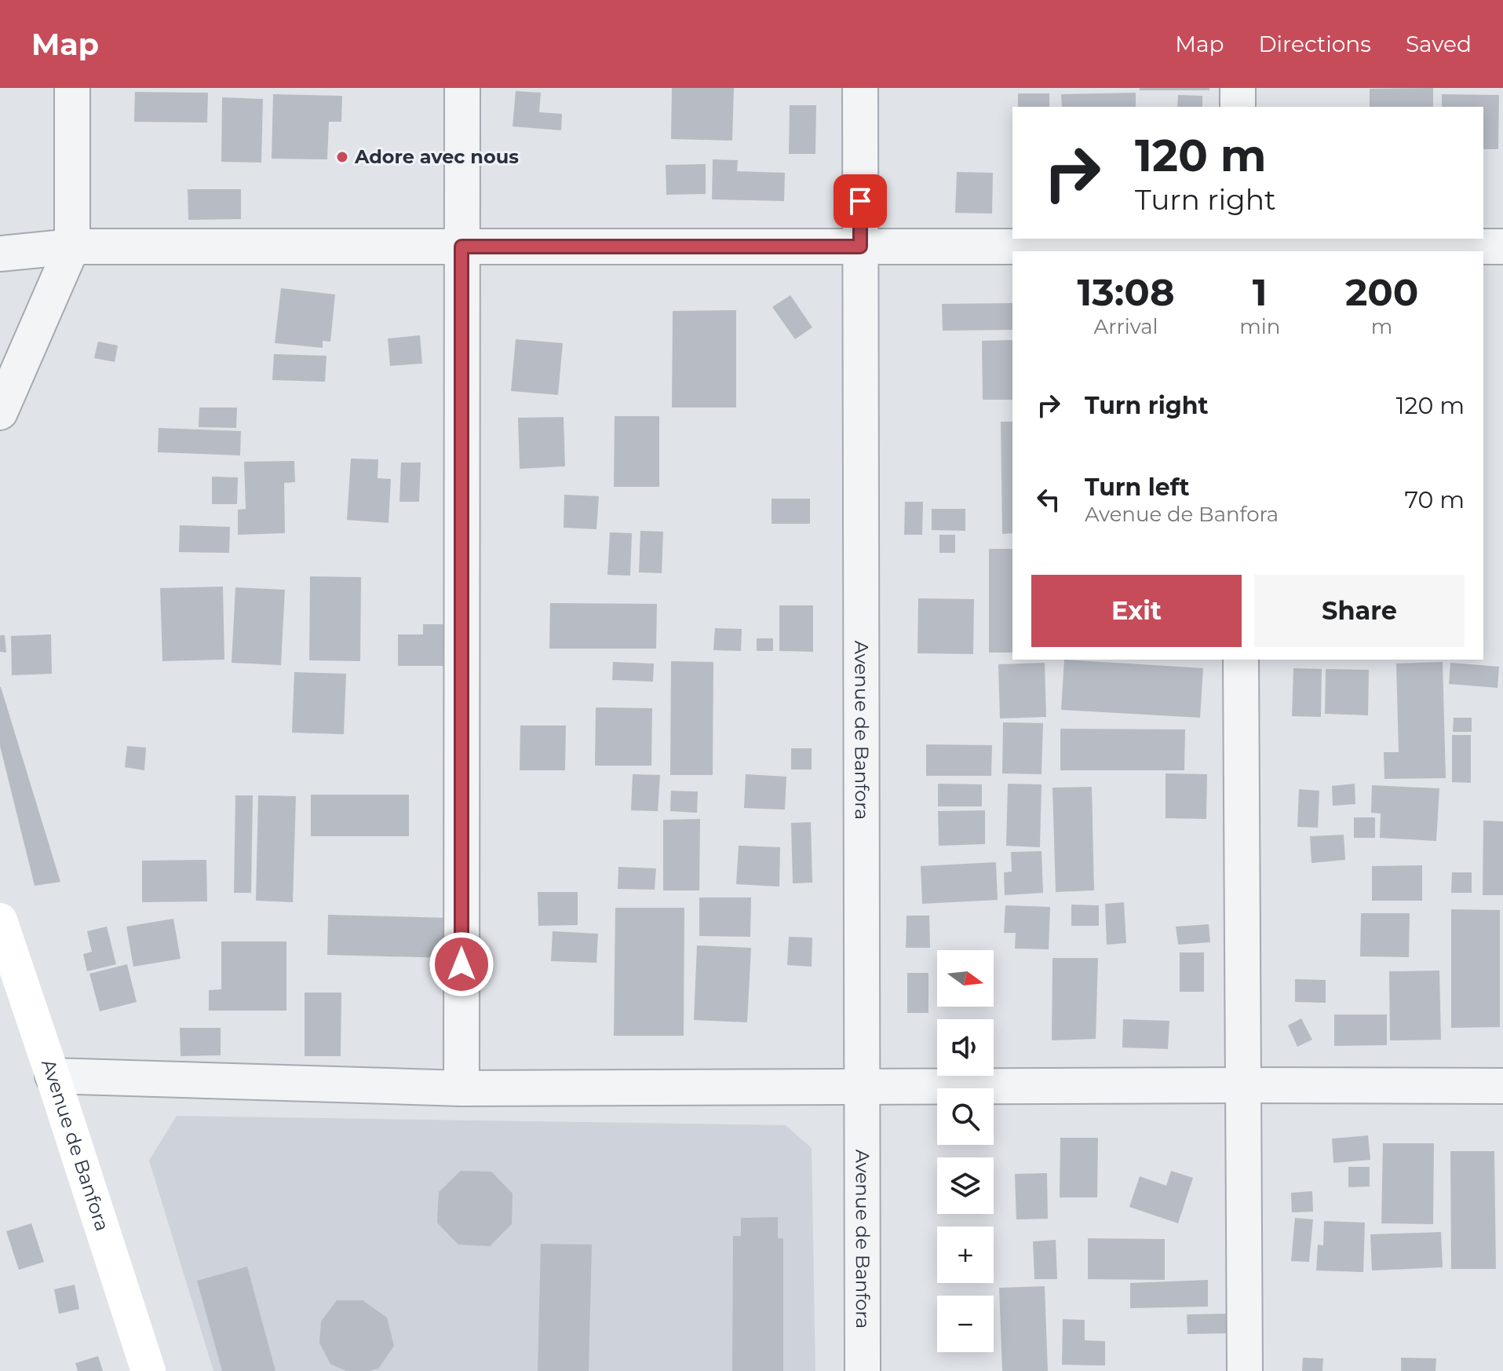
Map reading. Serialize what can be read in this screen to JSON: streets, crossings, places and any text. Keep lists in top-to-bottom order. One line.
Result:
{"streets":{"main road":["Avenue de Banfora"]},"places":["Adore avec nous"],"north":"right","page":{"header":"Map","nav":["Map","Directions","Saved"],"turn":["120 m","Turn right"],"eta":["13:08","Arrival","1","min","200","m"],"list":[{"name":"Turn right","value":"120 m"},{"name":"Turn left","note":"Avenue de Banfora","value":"70 m"}],"buttons":["Exit","Share"],"map_buttons":["+","−"]}}
